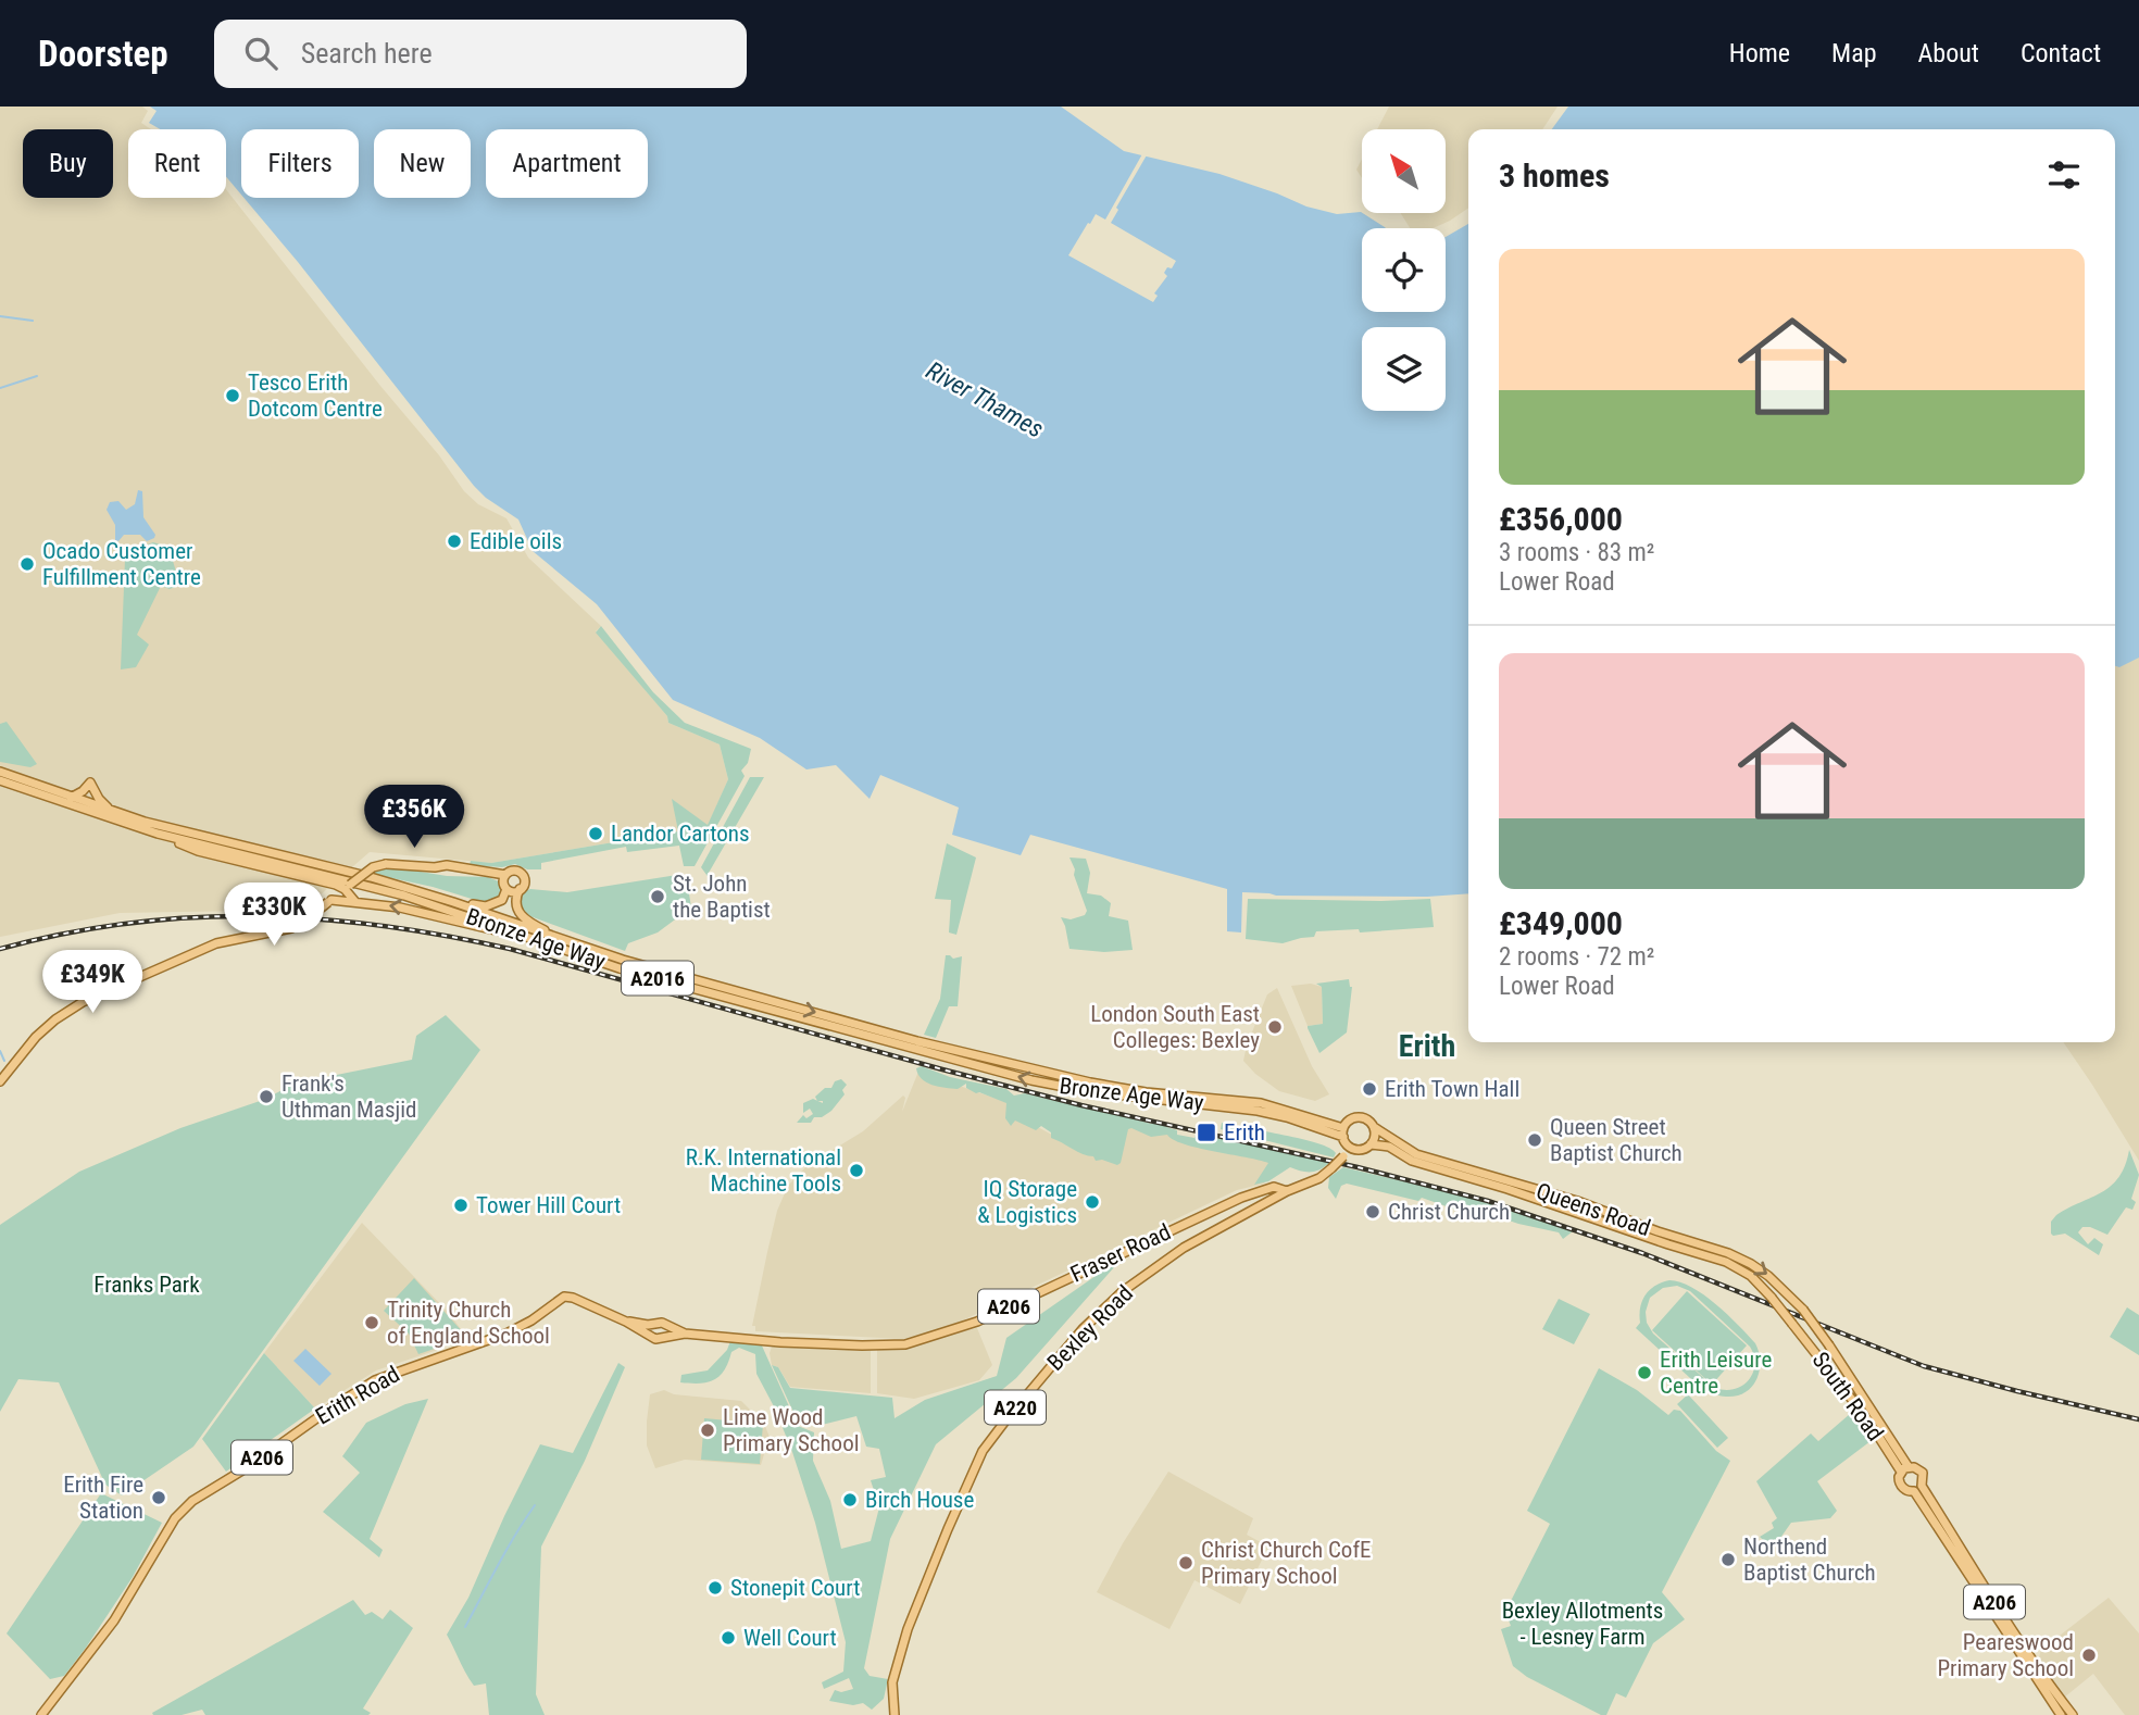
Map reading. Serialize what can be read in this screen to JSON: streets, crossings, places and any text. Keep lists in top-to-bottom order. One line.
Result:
{"streets":{"main road":["Bronze Age Way","A2016","Queens Road","Fraser Road","A206","Bexley Road","Erith Road","South Road","A220"]},"crossings":[["Bronze Age Way","Queens Road"],["Bronze Age Way","Bexley Road"],["Queens Road","Bexley Road"],["Queens Road","South Road"],["Fraser Road","Bexley Road"],["Fraser Road","Erith Road"],["A206","South Road"]],"districts":["Erith"],"water":["River Thames"],"parks":["Franks Park","Bexley Allotments - Lesney Farm"],"places":{"other":["Tesco Erith Dotcom Centre","Edible oils","Ocado Customer Fulfillment Centre","Landor Cartons","St. John the Baptist","London South East Colleges: Bexley","Erith Town Hall","Frank's Uthman Masjid","Queen Street Baptist Church","R.K. International Machine Tools","IQ Storage & Logistics","Tower Hill Court","Christ Church","Trinity Church of England School","Erith Leisure Centre","Lime Wood Primary School","Erith Fire Station","Birch House","Northend Baptist Church","Christ Church CofE Primary School","Stonepit Court","Well Court","Peareswood Primary School"],"transit":["Erith"]},"north":"top left","page":{"header":"Doorstep","search":"Search here","nav":["Home","Map","About","Contact"],"chip":["Buy","Rent","Filters","New","Apartment"],"heading":"3 homes","list":[{"name":"£356,000","note":"3 rooms · 83 m² · Lower Road"},{"name":"£349,000","note":"2 rooms · 72 m² · Lower Road"}],"price":["£356K","£330K","£349K"]}}
